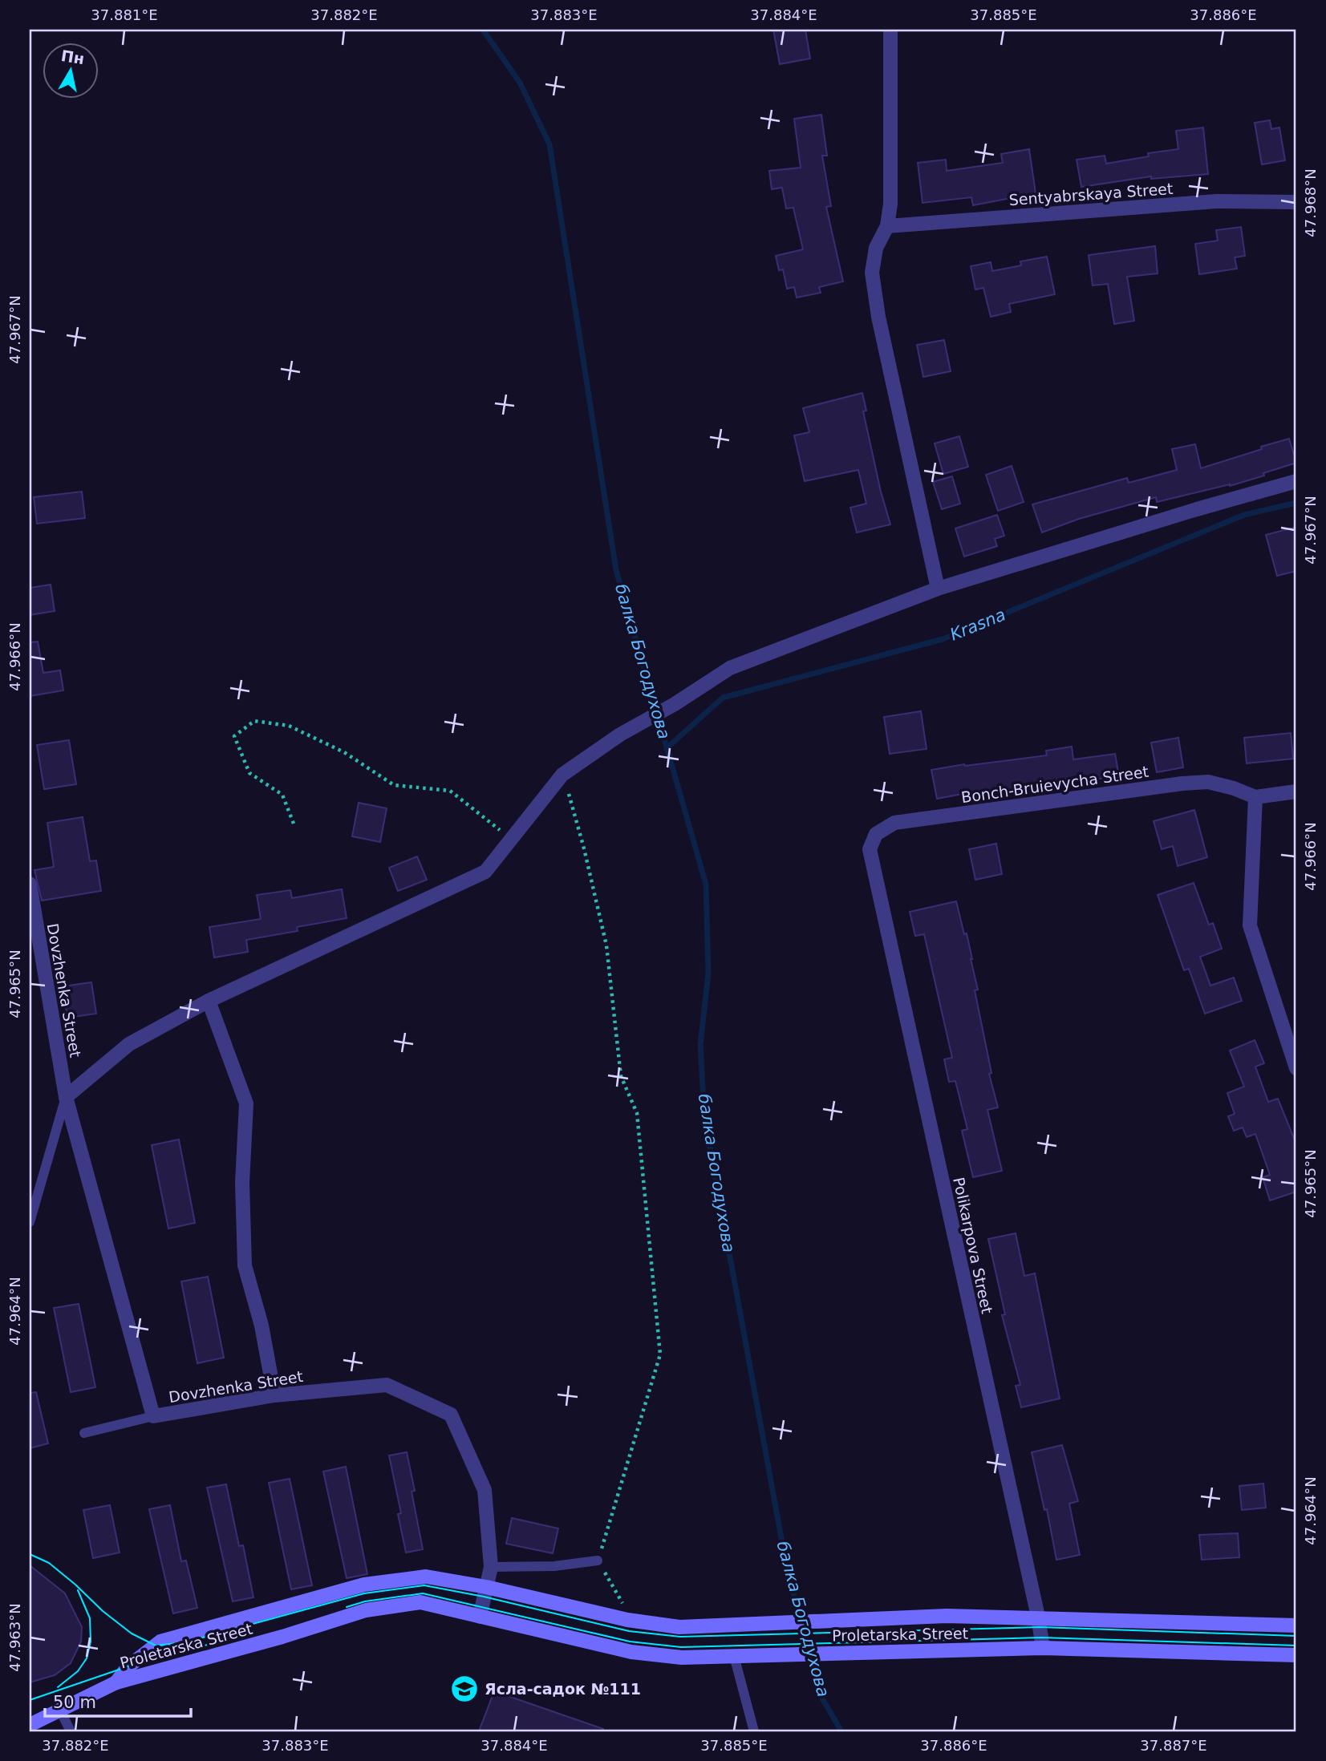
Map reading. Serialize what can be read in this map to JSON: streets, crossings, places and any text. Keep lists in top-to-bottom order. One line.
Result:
{"streets":{"main road":["Proletarska Street"],"street":["Sentyabrskaya Street","Bonch-Bruievycha Street","Dovzhenka Street","Polikarpova Street"]},"crossings":[["Bonch-Bruievycha Street","Polikarpova Street"],["Dovzhenka Street","Proletarska Street"],["Polikarpova Street","Proletarska Street"]],"water":["Krasna","балка Богодухова"],"places":{"school or university":["Ясла-садок №111"]},"scale_bar":"50 m","north":"top","coordinates":["37.881°E","37.882°E","37.883°E","37.884°E","37.885°E","37.886°E","47.968°N","47.967°N","47.966°N","47.965°N","47.964°N","47.963°N","37.887°E"]}
